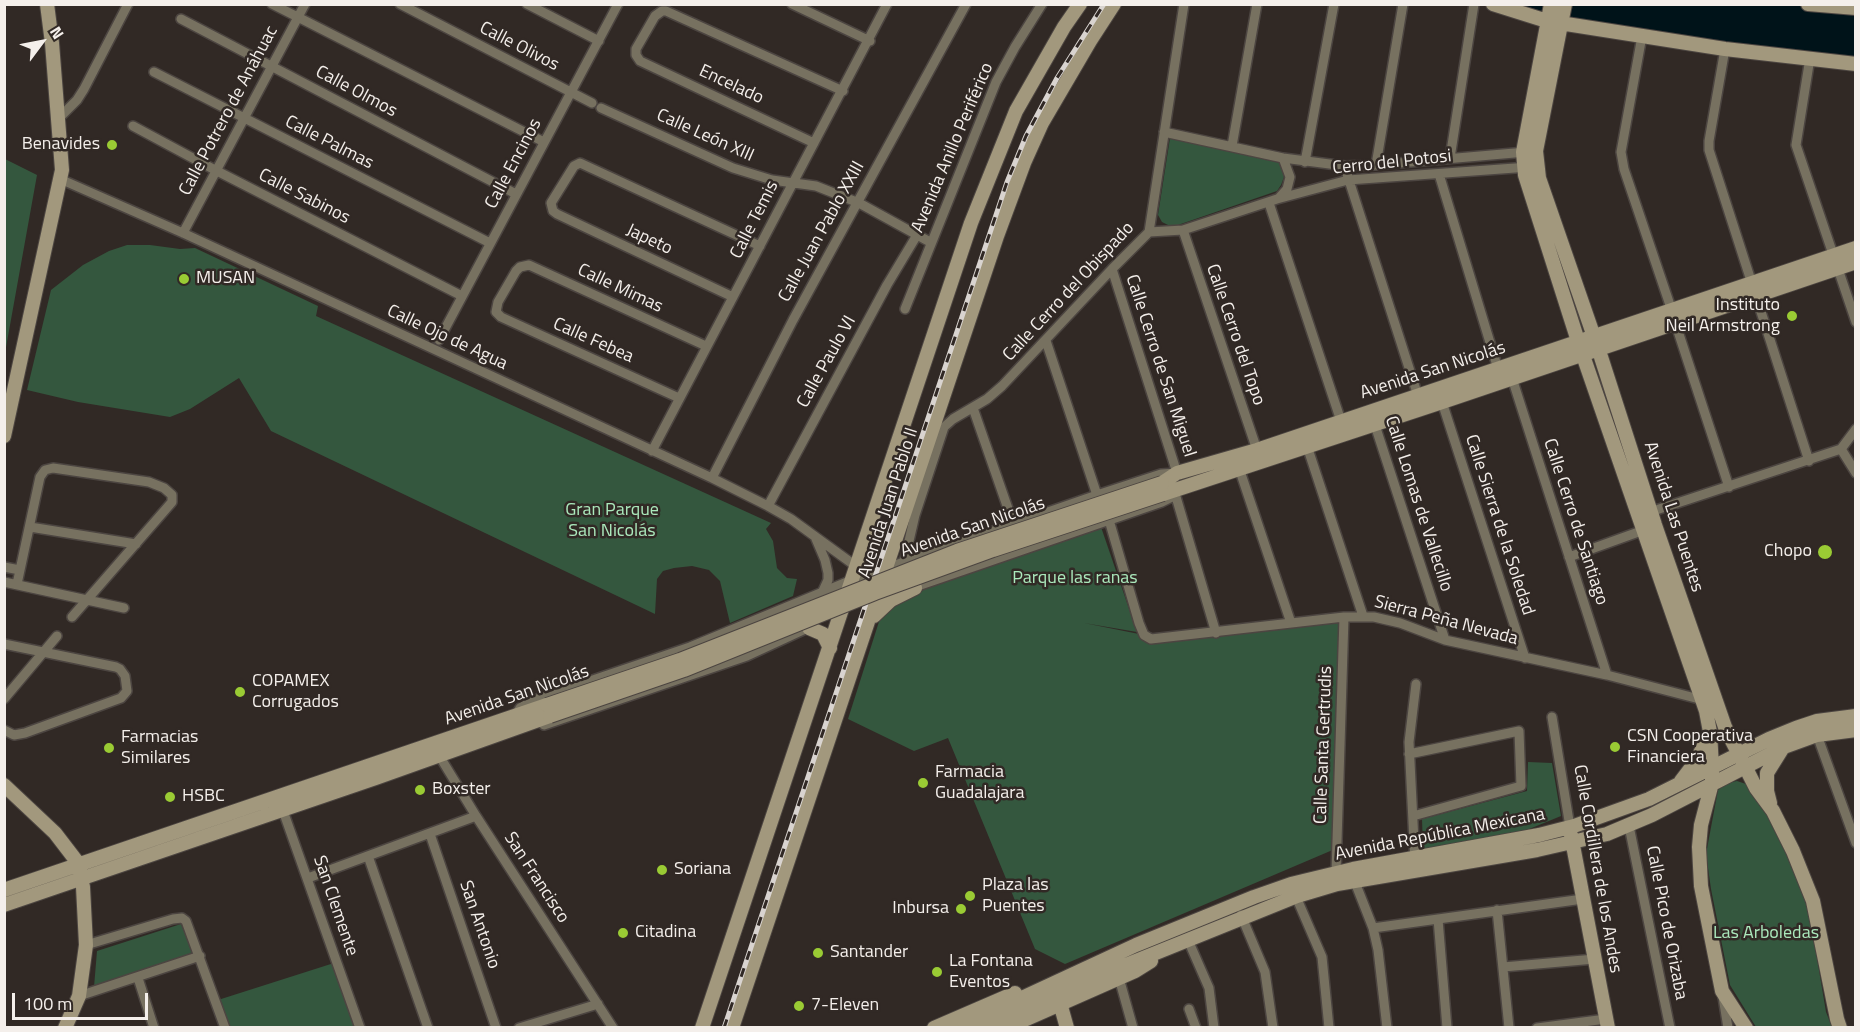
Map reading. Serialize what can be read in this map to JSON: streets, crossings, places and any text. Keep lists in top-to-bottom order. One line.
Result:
{"streets":{"street":["Calle Olivos","Encelado","Calle Olmos","Calle Potrero de Anáhuac","Calle León XIII","Calle Palmas","Avenida Anillo Periférico","Cerro del Potosi","Calle Encinos","Calle Sabinos","Calle Temis","Calle Juan Pablo XXIII","Japeto","Calle Mimas","Calle Cerro del Obispado","Calle Cerro del Topo","Calle Ojo de Agua","Calle Febea","Calle Paulo VI","Calle Cerro de San Miguel","Avenida San Nicolás","Avenida Juan Pablo II","Calle Lomas de Vallecillo","Avenida Las Puentes","Calle Cerro de Santiago","Calle Sierra de la Soledad","Sierra Peña Nevada","Calle Santa Gertrudis","Avenida República Mexicana","Calle Cordillera de los Andes","San Francisco","San Clemente","Calle Pico de Orizaba","San Antonio"]},"crossings":[["Calle Olivos","Calle Encinos"],["Encelado","Calle Temis"],["Calle Olmos","Calle Potrero de Anáhuac"],["Calle Olmos","Calle Encinos"],["Calle Potrero de Anáhuac","Calle Palmas"],["Calle Potrero de Anáhuac","Calle Sabinos"],["Calle Potrero de Anáhuac","Calle Ojo de Agua"],["Calle León XIII","Avenida Anillo Periférico"],["Calle León XIII","Calle Temis"],["Calle León XIII","Calle Juan Pablo XXIII"],["Calle León XIII","Calle Paulo VI"],["Calle Palmas","Calle Encinos"],["Cerro del Potosi","Calle Cerro del Obispado"],["Cerro del Potosi","Calle Cerro del Topo"],["Cerro del Potosi","Avenida Las Puentes"],["Calle Encinos","Calle Sabinos"],["Calle Temis","Japeto"],["Calle Temis","Calle Mimas"],["Calle Temis","Calle Ojo de Agua"],["Calle Temis","Calle Febea"],["Calle Juan Pablo XXIII","Calle Ojo de Agua"],["Calle Mimas","Calle Febea"],["Calle Cerro del Obispado","Calle Cerro de San Miguel"],["Calle Cerro del Topo","Avenida San Nicolás"],["Calle Ojo de Agua","Calle Paulo VI"],["Calle Ojo de Agua","Avenida Juan Pablo II"],["Calle Cerro de San Miguel","Avenida San Nicolás"],["Avenida San Nicolás","Calle Lomas de Vallecillo"],["Avenida San Nicolás","Avenida Las Puentes"],["Avenida San Nicolás","Calle Cerro de Santiago"],["Avenida San Nicolás","Calle Sierra de la Soledad"],["Avenida San Nicolás","San Francisco"],["Avenida San Nicolás","San Clemente"],["Calle Lomas de Vallecillo","Sierra Peña Nevada"],["Avenida Las Puentes","Sierra Peña Nevada"],["Avenida Las Puentes","Avenida República Mexicana"],["Calle Cerro de Santiago","Sierra Peña Nevada"],["Calle Sierra de la Soledad","Sierra Peña Nevada"],["Sierra Peña Nevada","Calle Santa Gertrudis"],["Calle Santa Gertrudis","Avenida República Mexicana"],["Avenida República Mexicana","Calle Cordillera de los Andes"],["Avenida República Mexicana","Calle Pico de Orizaba"]],"parks":["Gran Parque San Nicolás","Parque las ranas","Las Arboledas"],"places":["Benavides","MUSAN","Instituto Neil Armstrong","Chopo","COPAMEX Corrugados","CSN Cooperativa Financiera","Farmacias Similares","Farmacia Guadalajara","Boxster","HSBC","Soriana","Plaza las Puentes","Inbursa","Citadina","Santander","La Fontana Eventos","7-Eleven"],"scale_bar":"100 m","north":"top right"}
